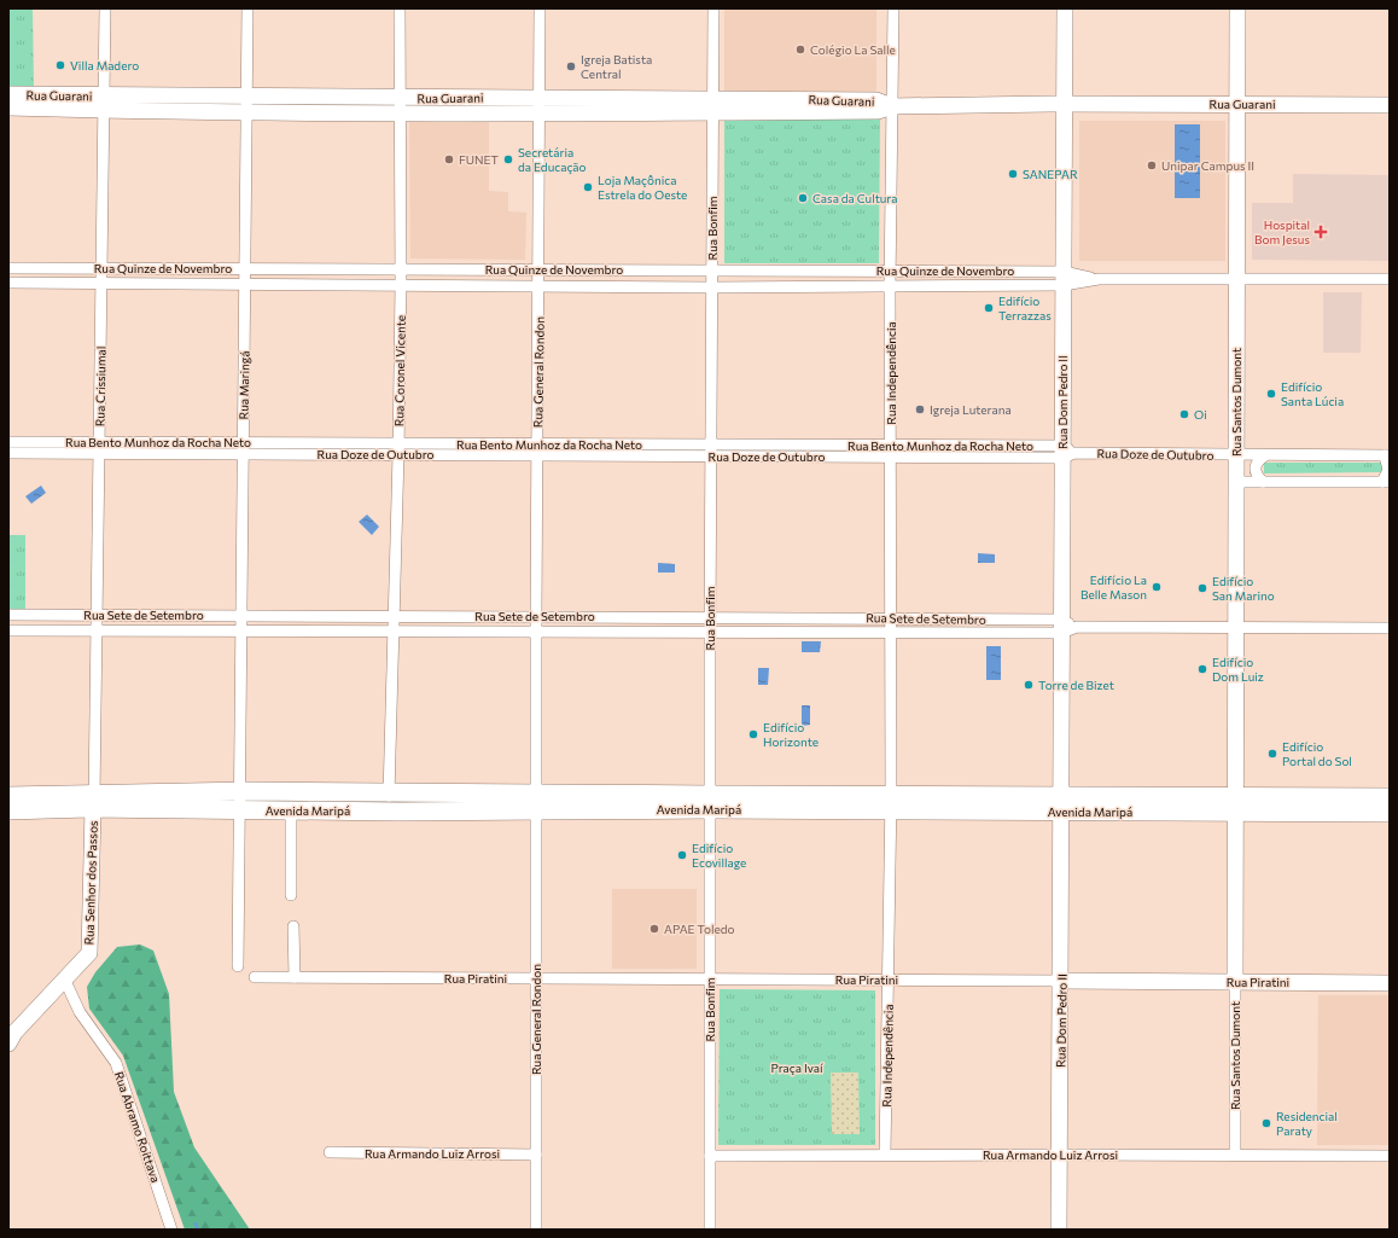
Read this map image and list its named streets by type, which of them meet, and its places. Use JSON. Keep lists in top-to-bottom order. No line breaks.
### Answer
{"streets":{"main road":["Avenida Maripá"],"street":["Rua Guarani","Rua Bonfim","Rua Quinze de Novembro","Rua Coronel Vicente","Rua General Rondon","Rua Independência","Rua Maringá","Rua Crissiumal","Rua Dom Pedro II","Rua Santos Dumont","Rua Bento Munhoz da Rocha Neto","Rua Doze de Outubro","Rua Sete de Setembro","Rua Senhor dos Passos","Rua Piratini","Rua Abramo Roittava","Rua Armando Luiz Arrosi"]},"crossings":[["Rua Guarani","Rua Bonfim"],["Rua Guarani","Rua Coronel Vicente"],["Rua Guarani","Rua General Rondon"],["Rua Guarani","Rua Independência"],["Rua Guarani","Rua Maringá"],["Rua Guarani","Rua Crissiumal"],["Rua Guarani","Rua Dom Pedro II"],["Rua Guarani","Rua Santos Dumont"],["Rua Bonfim","Rua Quinze de Novembro"],["Rua Bonfim","Rua Bento Munhoz da Rocha Neto"],["Rua Bonfim","Rua Sete de Setembro"],["Rua Bonfim","Avenida Maripá"],["Rua Bonfim","Rua Piratini"],["Rua Bonfim","Rua Armando Luiz Arrosi"],["Rua Quinze de Novembro","Rua Coronel Vicente"],["Rua Quinze de Novembro","Rua General Rondon"],["Rua Quinze de Novembro","Rua Independência"],["Rua Quinze de Novembro","Rua Maringá"],["Rua Quinze de Novembro","Rua Crissiumal"],["Rua Quinze de Novembro","Rua Dom Pedro II"],["Rua Quinze de Novembro","Rua Santos Dumont"],["Rua Coronel Vicente","Rua Bento Munhoz da Rocha Neto"],["Rua Coronel Vicente","Rua Sete de Setembro"],["Rua Coronel Vicente","Avenida Maripá"],["Rua General Rondon","Rua Bento Munhoz da Rocha Neto"],["Rua General Rondon","Rua Sete de Setembro"],["Rua General Rondon","Avenida Maripá"],["Rua General Rondon","Rua Piratini"],["Rua General Rondon","Rua Armando Luiz Arrosi"],["Rua Independência","Rua Bento Munhoz da Rocha Neto"],["Rua Independência","Rua Doze de Outubro"],["Rua Independência","Rua Sete de Setembro"],["Rua Independência","Avenida Maripá"],["Rua Independência","Rua Piratini"],["Rua Independência","Rua Armando Luiz Arrosi"],["Rua Maringá","Rua Bento Munhoz da Rocha Neto"],["Rua Maringá","Rua Sete de Setembro"],["Rua Maringá","Avenida Maripá"],["Rua Crissiumal","Rua Bento Munhoz da Rocha Neto"],["Rua Crissiumal","Rua Sete de Setembro"],["Rua Crissiumal","Avenida Maripá"],["Rua Crissiumal","Rua Senhor dos Passos"],["Rua Dom Pedro II","Rua Doze de Outubro"],["Rua Dom Pedro II","Rua Sete de Setembro"],["Rua Dom Pedro II","Avenida Maripá"],["Rua Dom Pedro II","Rua Piratini"],["Rua Dom Pedro II","Rua Armando Luiz Arrosi"],["Rua Santos Dumont","Rua Doze de Outubro"],["Rua Santos Dumont","Avenida Maripá"],["Rua Santos Dumont","Rua Piratini"],["Rua Santos Dumont","Rua Armando Luiz Arrosi"],["Rua Bento Munhoz da Rocha Neto","Rua Doze de Outubro"],["Avenida Maripá","Rua Senhor dos Passos"],["Rua Senhor dos Passos","Rua Abramo Roittava"]],"parks":["Praça Ivaí"],"places":{"other":["Colégio La Salle","Villa Madero","Igreja Batista Central","FUNET","Secretária da Educação","Unipar Campus II","SANEPAR","Loja Maçônica Estrela do Oeste","Casa da Cultura","Edifício Terrazzas","Edifício Santa Lúcia","Igreja Luterana","Oi","Edifício La Belle Mason","Edifício San Marino","Edifício Dom Luiz","Torre de Bizet","Edifício Horizonte","Edifício Portal do Sol","Edifício Ecovillage","APAE Toledo","Residencial Paraty"],"health":["Hospital Bom Jesus"]}}
